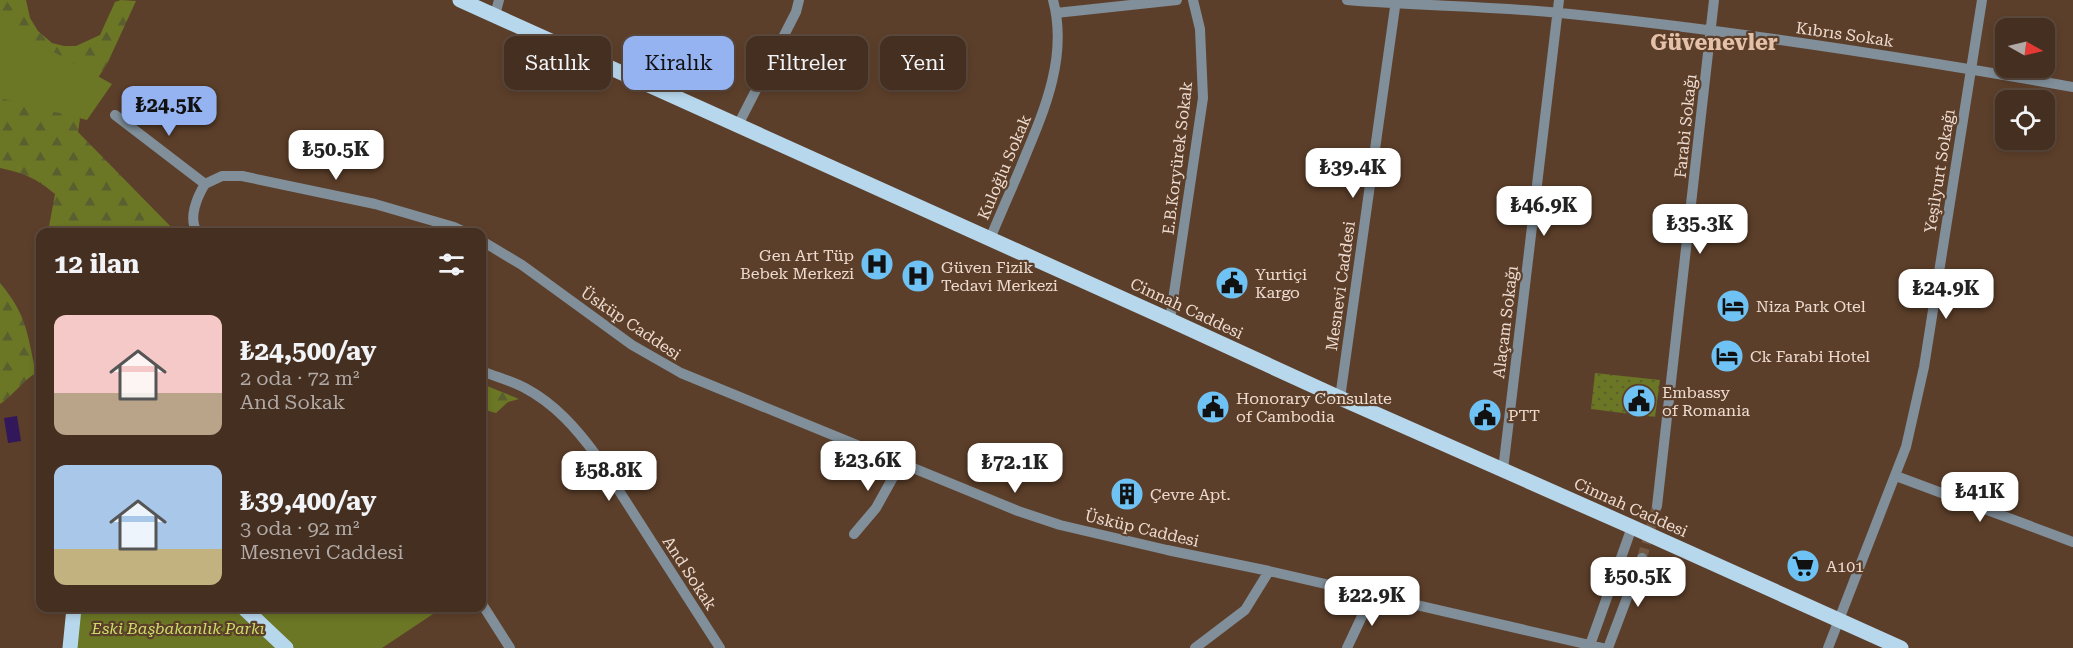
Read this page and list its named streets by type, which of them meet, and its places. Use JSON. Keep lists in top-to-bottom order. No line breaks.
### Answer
{"streets":{"main road":["Cinnah Caddesi"],"street":["Kıbrıs Sokak","Farabi Sokağı","E.B.Koryürek Sokak","Kuloğlu Sokak","Yeşilyurt Sokağı","Mesnevi Caddesi","Alaçam Sokağı","Üsküp Caddesi","And Sokak"]},"crossings":[["Kıbrıs Sokak","Farabi Sokağı"],["Kıbrıs Sokak","Yeşilyurt Sokağı"],["Kıbrıs Sokak","Mesnevi Caddesi"],["Kıbrıs Sokak","Alaçam Sokağı"],["E.B.Koryürek Sokak","Cinnah Caddesi"],["Kuloğlu Sokak","Cinnah Caddesi"],["Yeşilyurt Sokağı","Cinnah Caddesi"],["Mesnevi Caddesi","Cinnah Caddesi"],["Cinnah Caddesi","Alaçam Sokağı"]],"districts":["Güvenevler"],"parks":["Eski Başbakanlık Parkı"],"places":{"hospital":["Gen Art Tüp Bebek Merkezi","Güven Fizik Tedavi Merkezi"],"public building":["Yurtiçi Kargo","Embassy of Romania","Honorary Consulate of Cambodia","PTT"],"hotel":["Niza Park Otel","Ck Farabi Hotel"],"building":["Çevre Apt."],"supermarket":["A101"]},"north":"right","page":{"chip":["Satılık","Kiralık","Filtreler","Yeni"],"price":["₺24.5K","₺50.5K","₺39.4K","₺46.9K","₺35.3K","₺24.9K","₺23.6K","₺72.1K","₺58.8K","₺41K","₺50.5K","₺22.9K"],"heading":"12 ilan","list":[{"name":"₺24,500/ay","note":"2 oda · 72 m² · And Sokak"},{"name":"₺39,400/ay","note":"3 oda · 92 m² · Mesnevi Caddesi"}]}}
